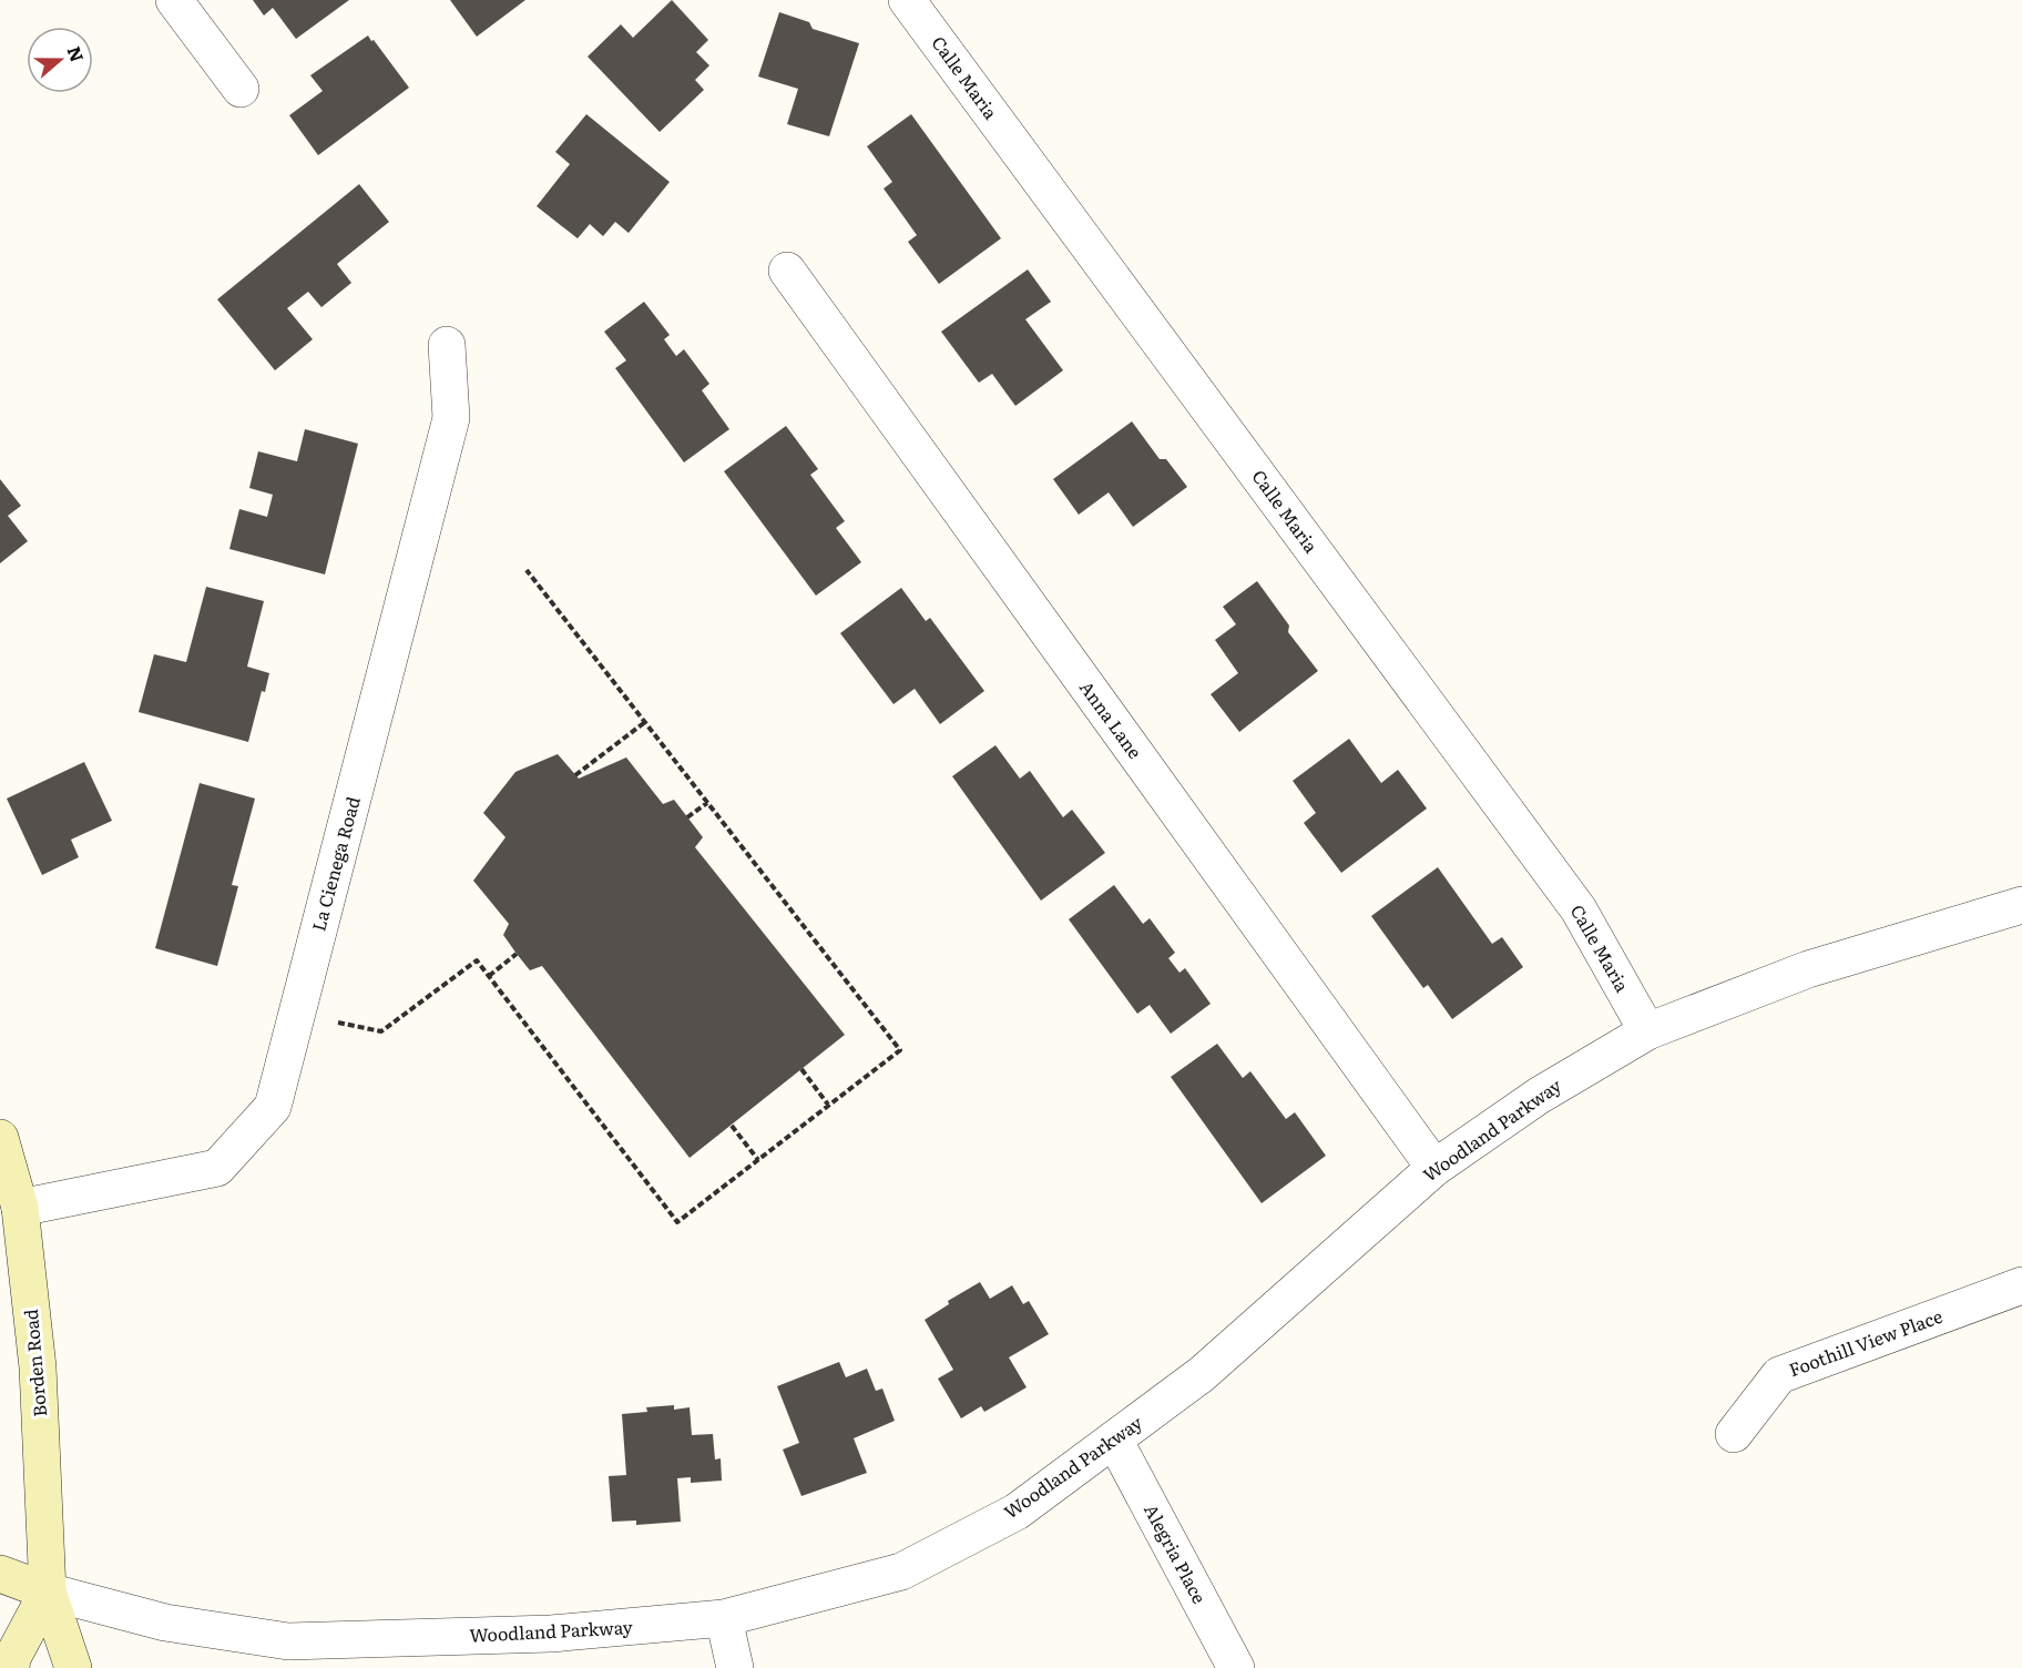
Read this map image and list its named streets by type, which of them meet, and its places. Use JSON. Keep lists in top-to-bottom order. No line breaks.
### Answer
{"streets":{"main road":["Woodland Parkway","Borden Road"],"street":["Calle Maria","Anna Lane","La Cienega Road","Foothill View Place","Alegria Place"]},"crossings":[["Calle Maria","Woodland Parkway"],["Anna Lane","Woodland Parkway"],["La Cienega Road","Borden Road"],["Woodland Parkway","Borden Road"],["Woodland Parkway","Alegria Place"]],"north":"right"}
